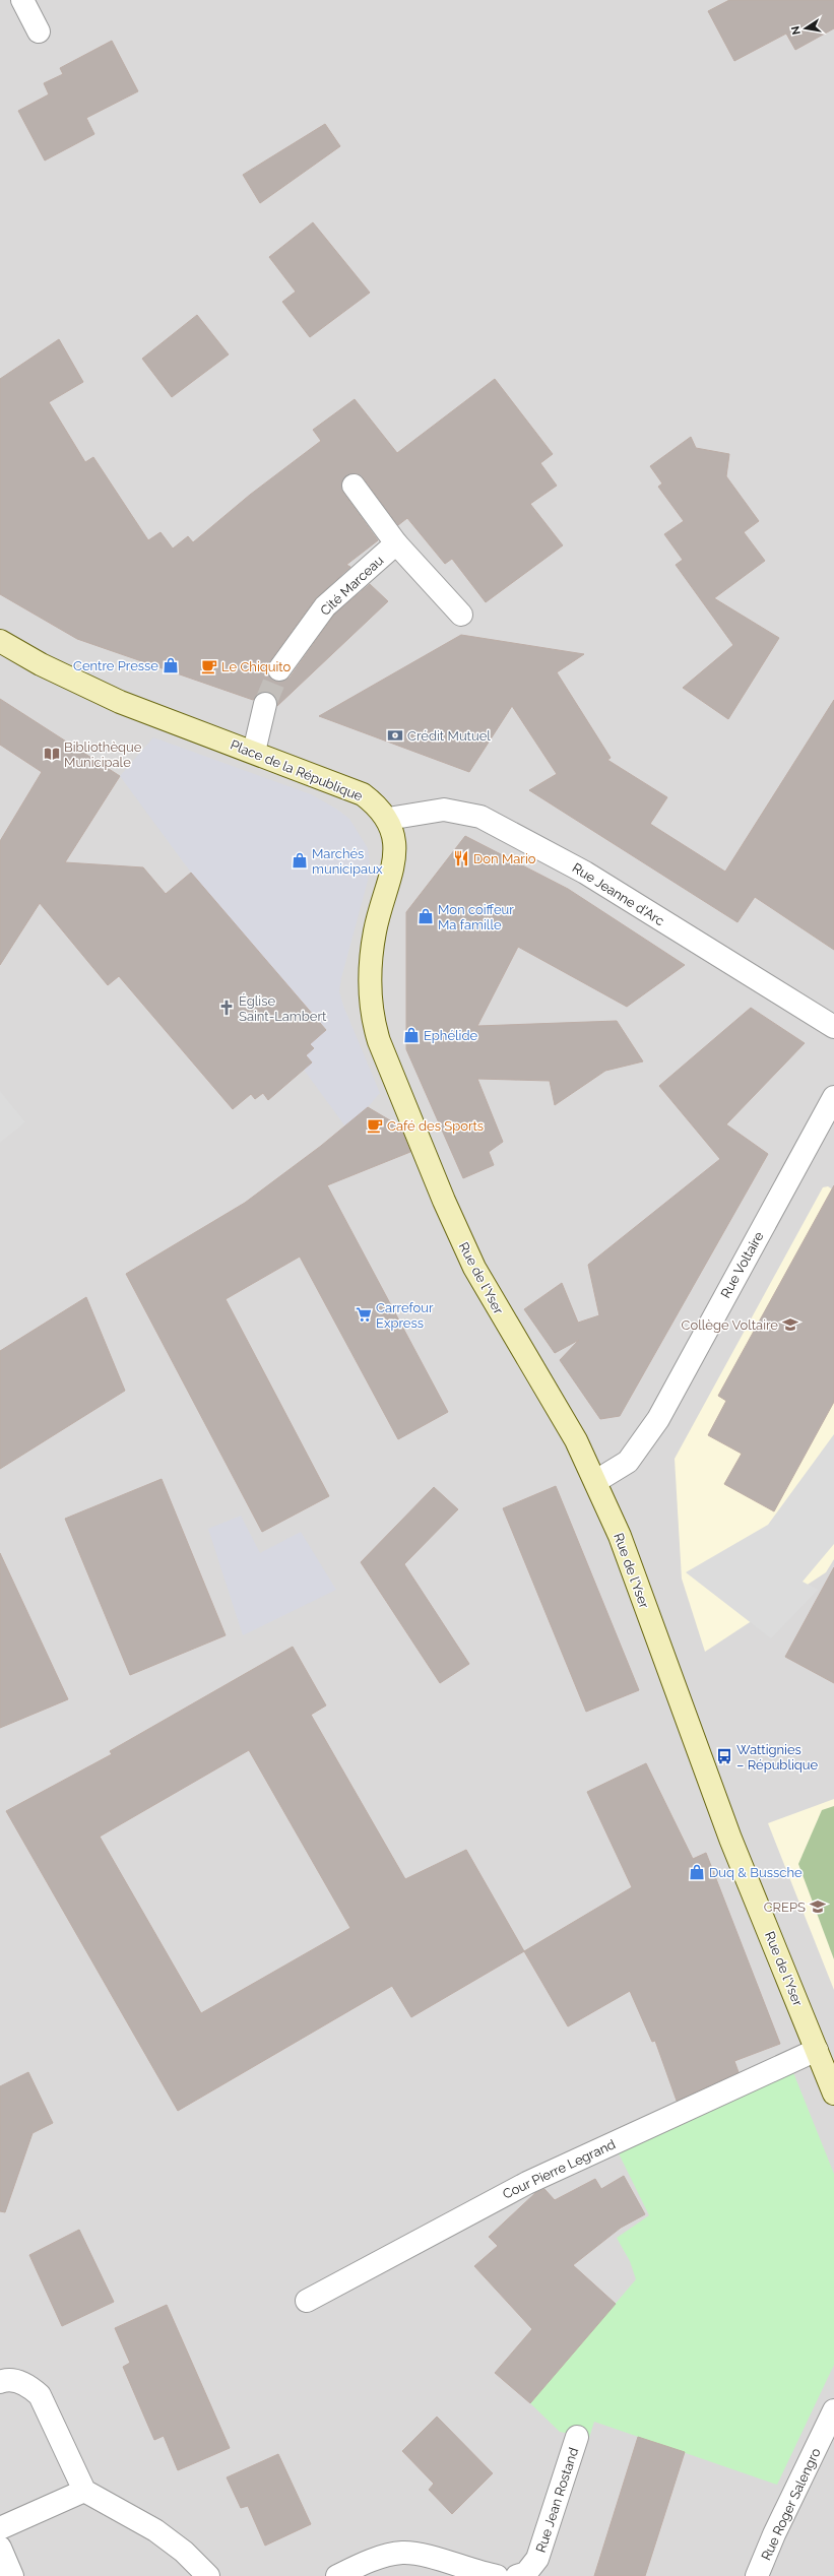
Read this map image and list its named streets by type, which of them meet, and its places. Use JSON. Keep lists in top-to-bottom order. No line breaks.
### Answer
{"streets":{"street":["Cité Marceau","Place de la République","Rue Jeanne d'Arc","Rue Voltaire","Rue de l'Yser","Cour Pierre Legrand","Rue Jean Rostand","Rue Roger Salengro"]},"crossings":[["Place de la République","Rue Jeanne d'Arc"],["Place de la République","Rue de l'Yser"],["Rue Jeanne d'Arc","Rue de l'Yser"],["Rue Voltaire","Rue de l'Yser"],["Rue de l'Yser","Cour Pierre Legrand"]],"places":{"shop":["Centre Presse","Marchés municipaux","Mon coiffeur Ma famille","Ephélide","Duq & Bussche"],"cafe":["Le Chiquito","Café des Sports"],"bank":["Crédit Mutuel"],"library":["Bibliothèque Municipale"],"restaurant":["Don Mario"],"church":["Église Saint-Lambert"],"supermarket":["Carrefour Express"],"school or university":["Collège Voltaire","CREPS"],"bus stop":["Wattignies – République"]},"north":"left"}
